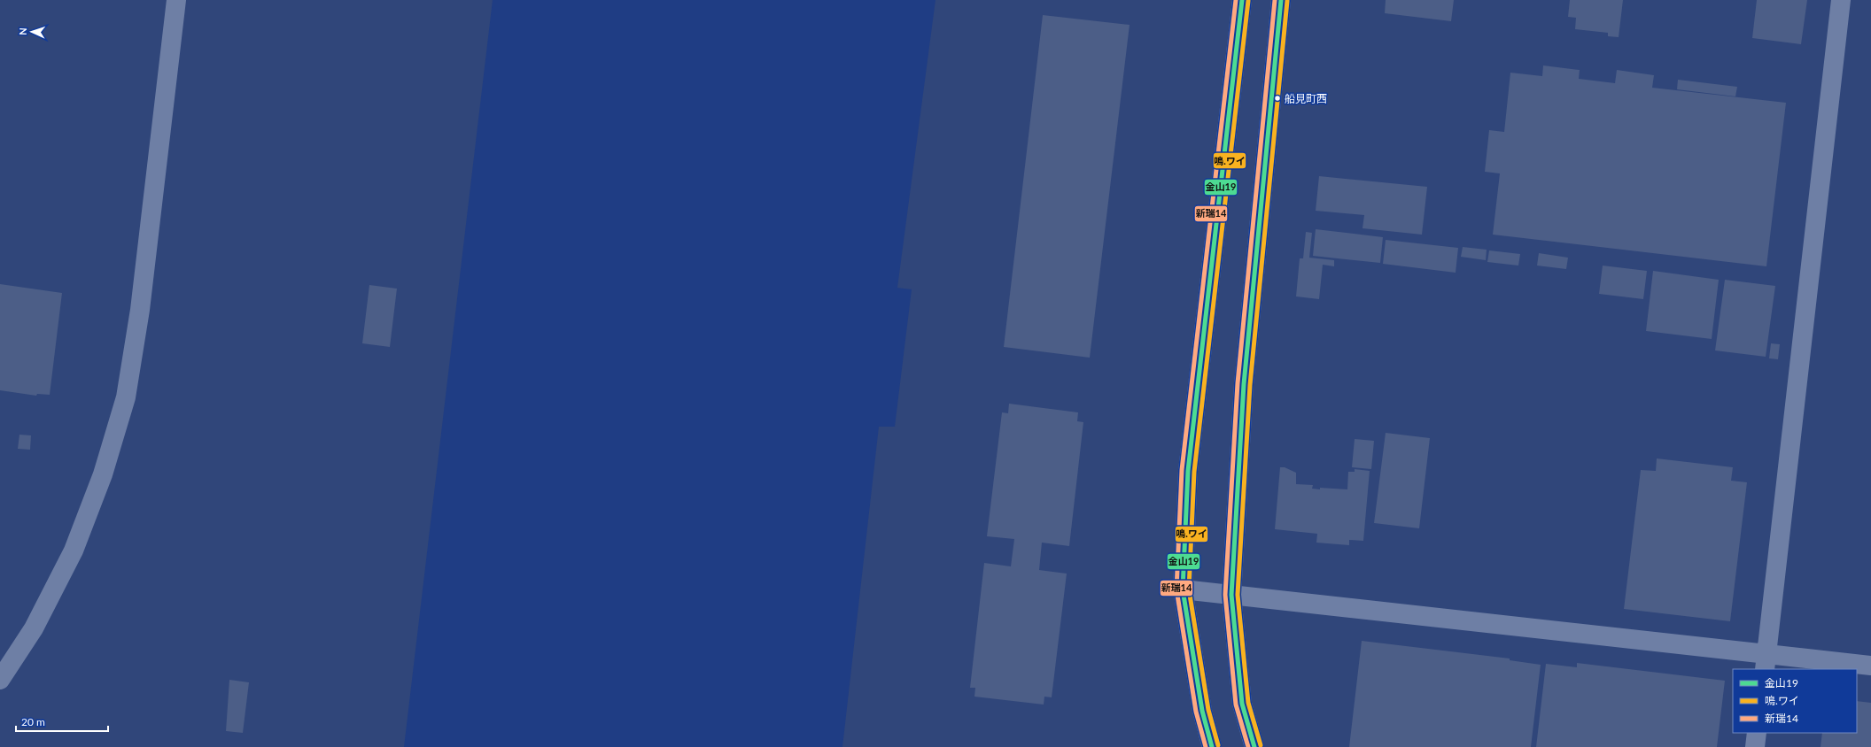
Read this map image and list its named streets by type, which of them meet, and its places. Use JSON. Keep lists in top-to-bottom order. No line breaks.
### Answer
{"places":["船見町西"],"lines":["transit line 金山19","transit line 新瑞14","transit line 鳴.ワイ"],"legend":["金山19","鳴.ワイ","新瑞14"],"scale_bar":"20 m","north":"left"}
